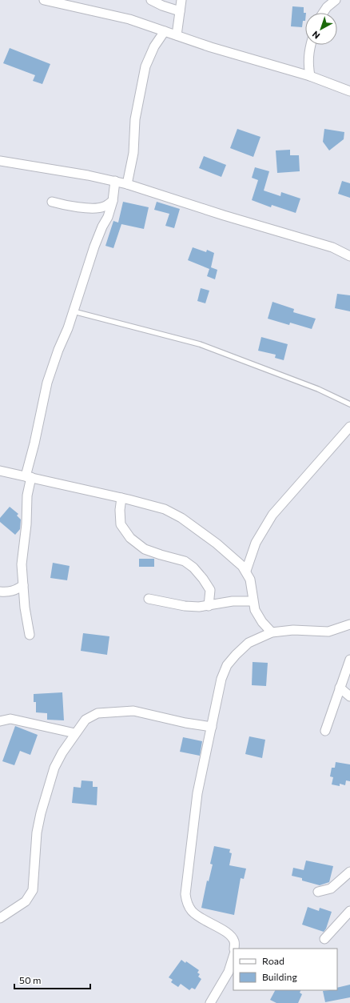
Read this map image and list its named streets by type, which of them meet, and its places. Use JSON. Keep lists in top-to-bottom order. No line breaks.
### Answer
{"legend":["Road","Building"],"scale_bar":"50 m","north":"bottom left"}
